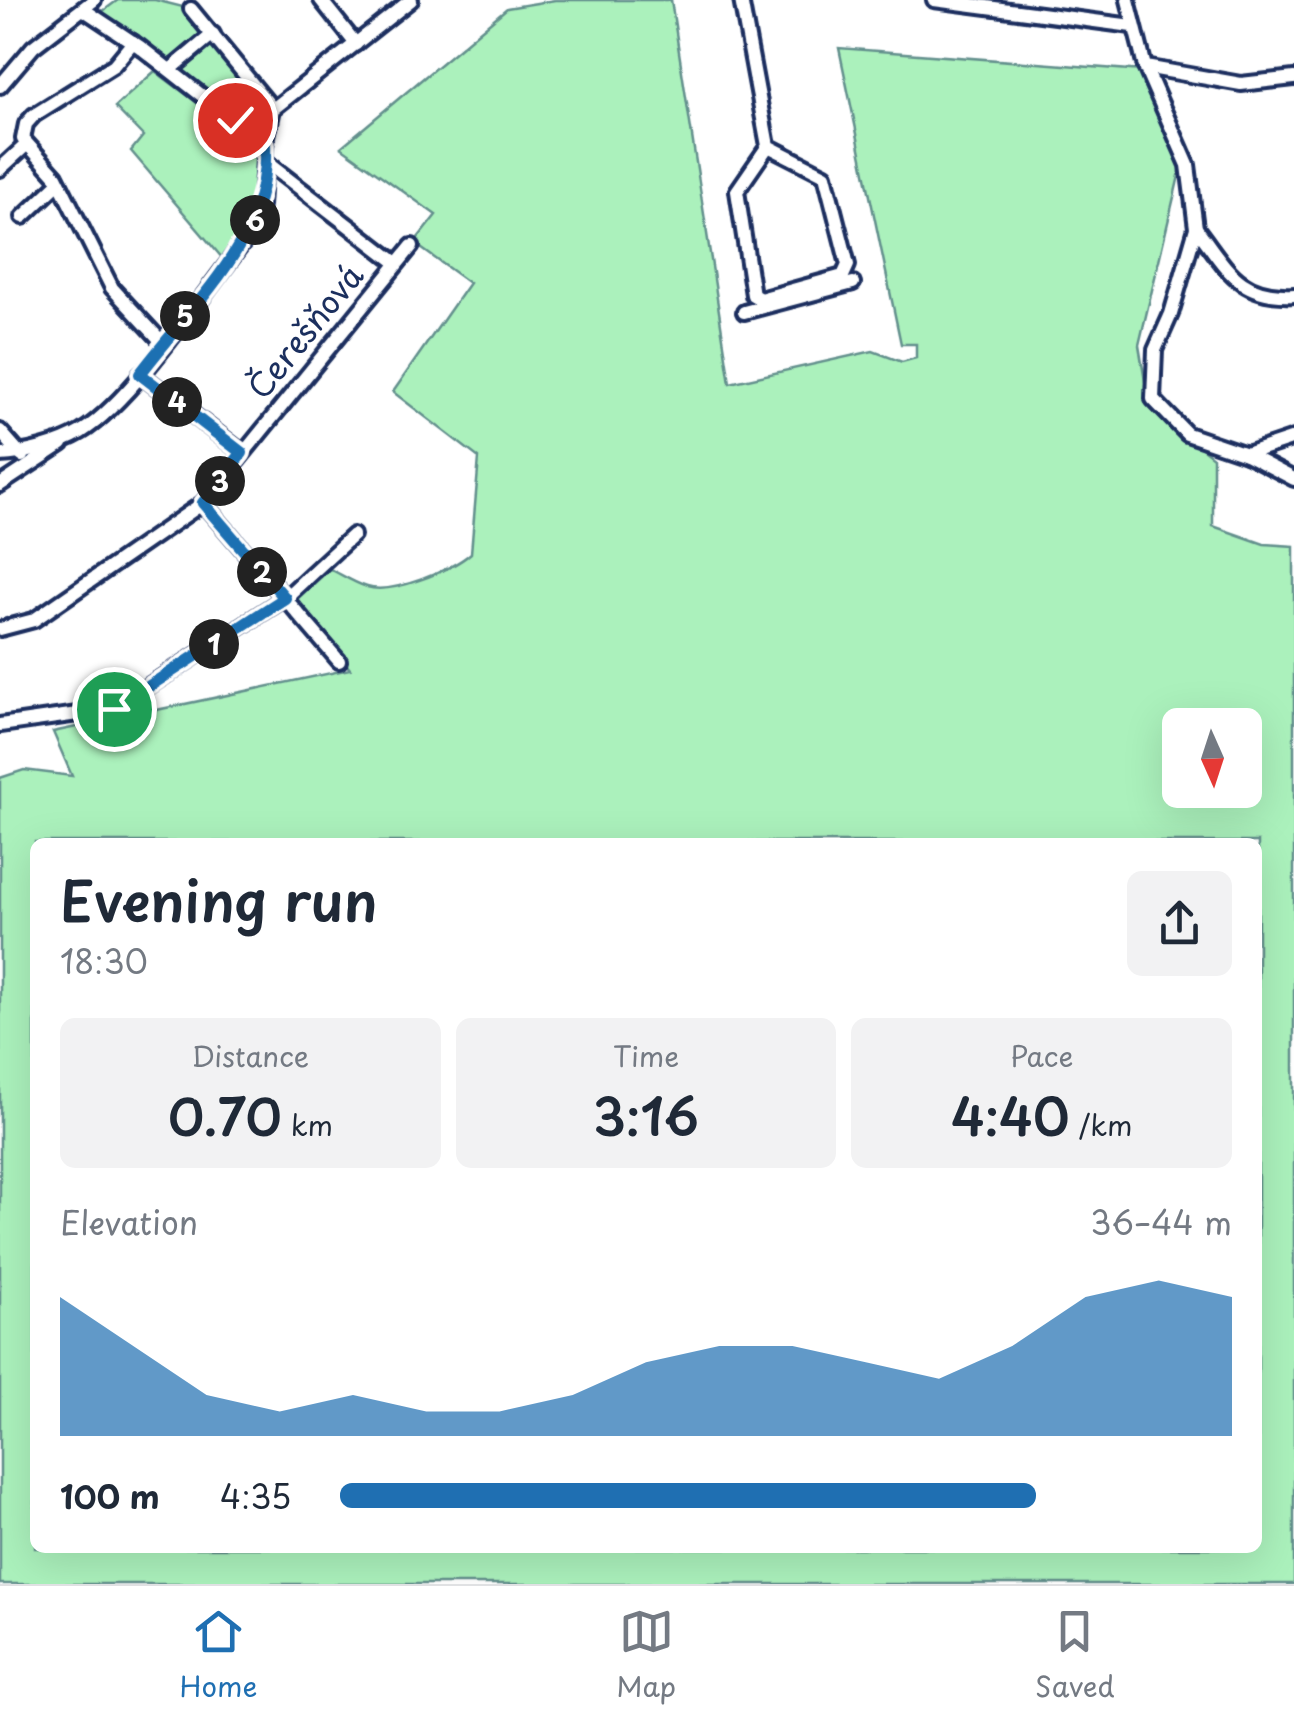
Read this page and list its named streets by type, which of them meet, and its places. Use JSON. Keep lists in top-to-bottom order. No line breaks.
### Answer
{"streets":{"street":["Čerešňová"]},"north":"bottom","page":{"pins":["6","5","4","3","2","1"],"heading":["Evening run","18:30"],"stats":[["Distance","0.70 km"],["Time","3:16"],["Pace","4:40 /km"]],"chart":["Elevation","36–44 m"],"list":[{"name":"100 m","note":"4:35"}],"tabs":["Home","Map","Saved"]}}
